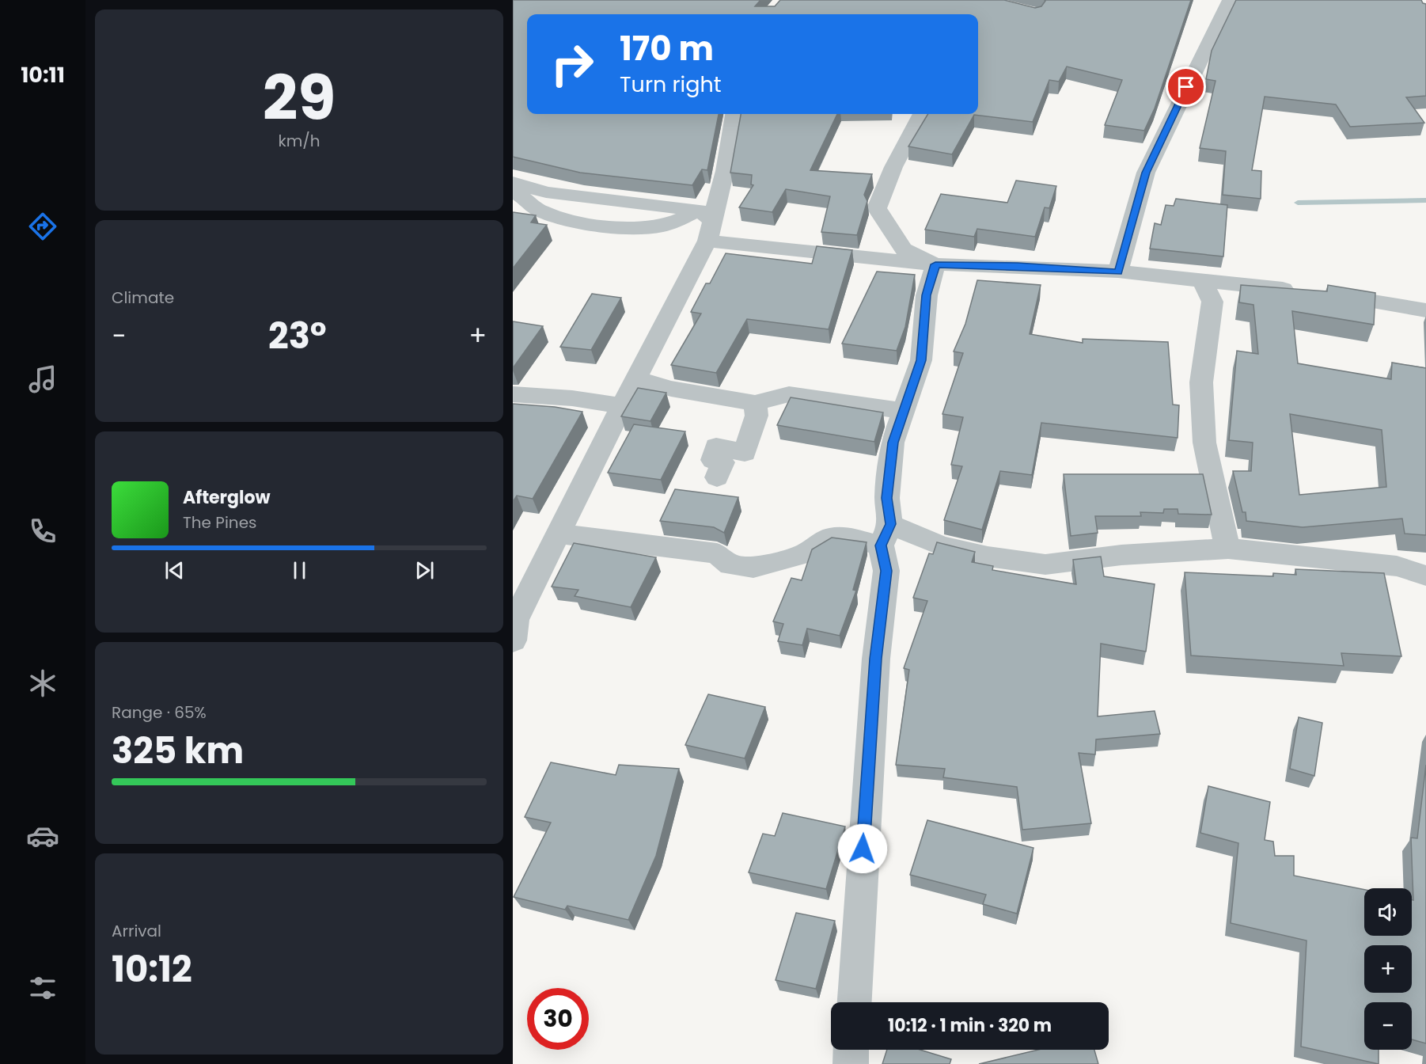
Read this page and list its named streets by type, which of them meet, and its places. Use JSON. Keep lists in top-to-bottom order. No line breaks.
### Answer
{"page":{"tabs":"10:11","tile":[["29","km/h"],"Climate",["Range · 65%","325 km"],["Arrival","10:12"]],"turn":["170 m","Turn right"],"heat":["−","23°","+"],"song":["Afterglow","The Pines"],"map_buttons":["+","−"],"limit":"30","trip":"10:12 · 1 min · 320 m"}}
